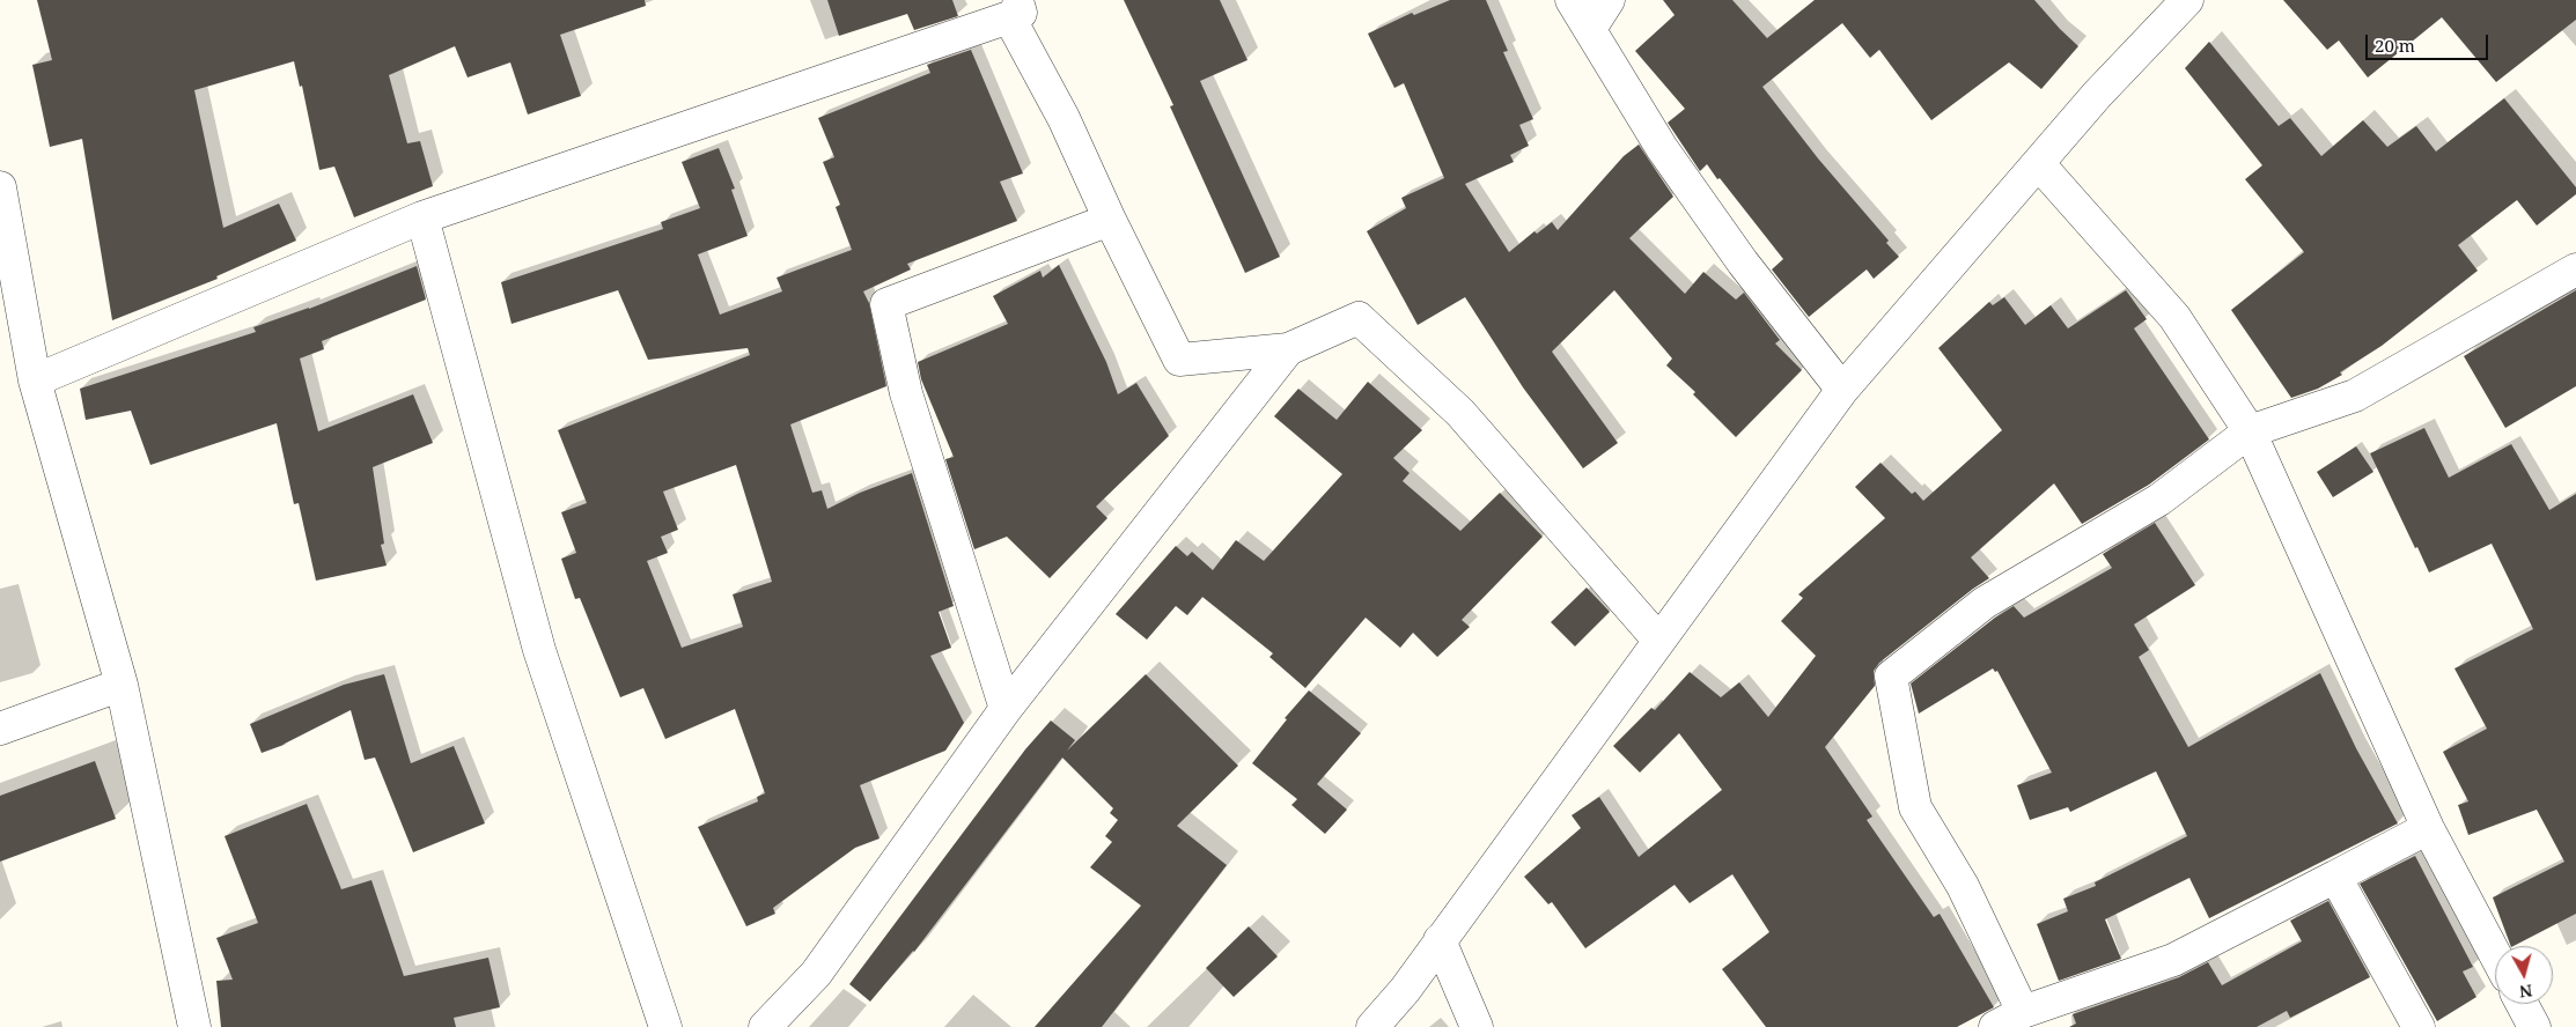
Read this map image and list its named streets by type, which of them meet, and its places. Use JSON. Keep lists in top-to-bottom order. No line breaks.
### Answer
{"scale_bar":"20 m","north":"bottom"}
